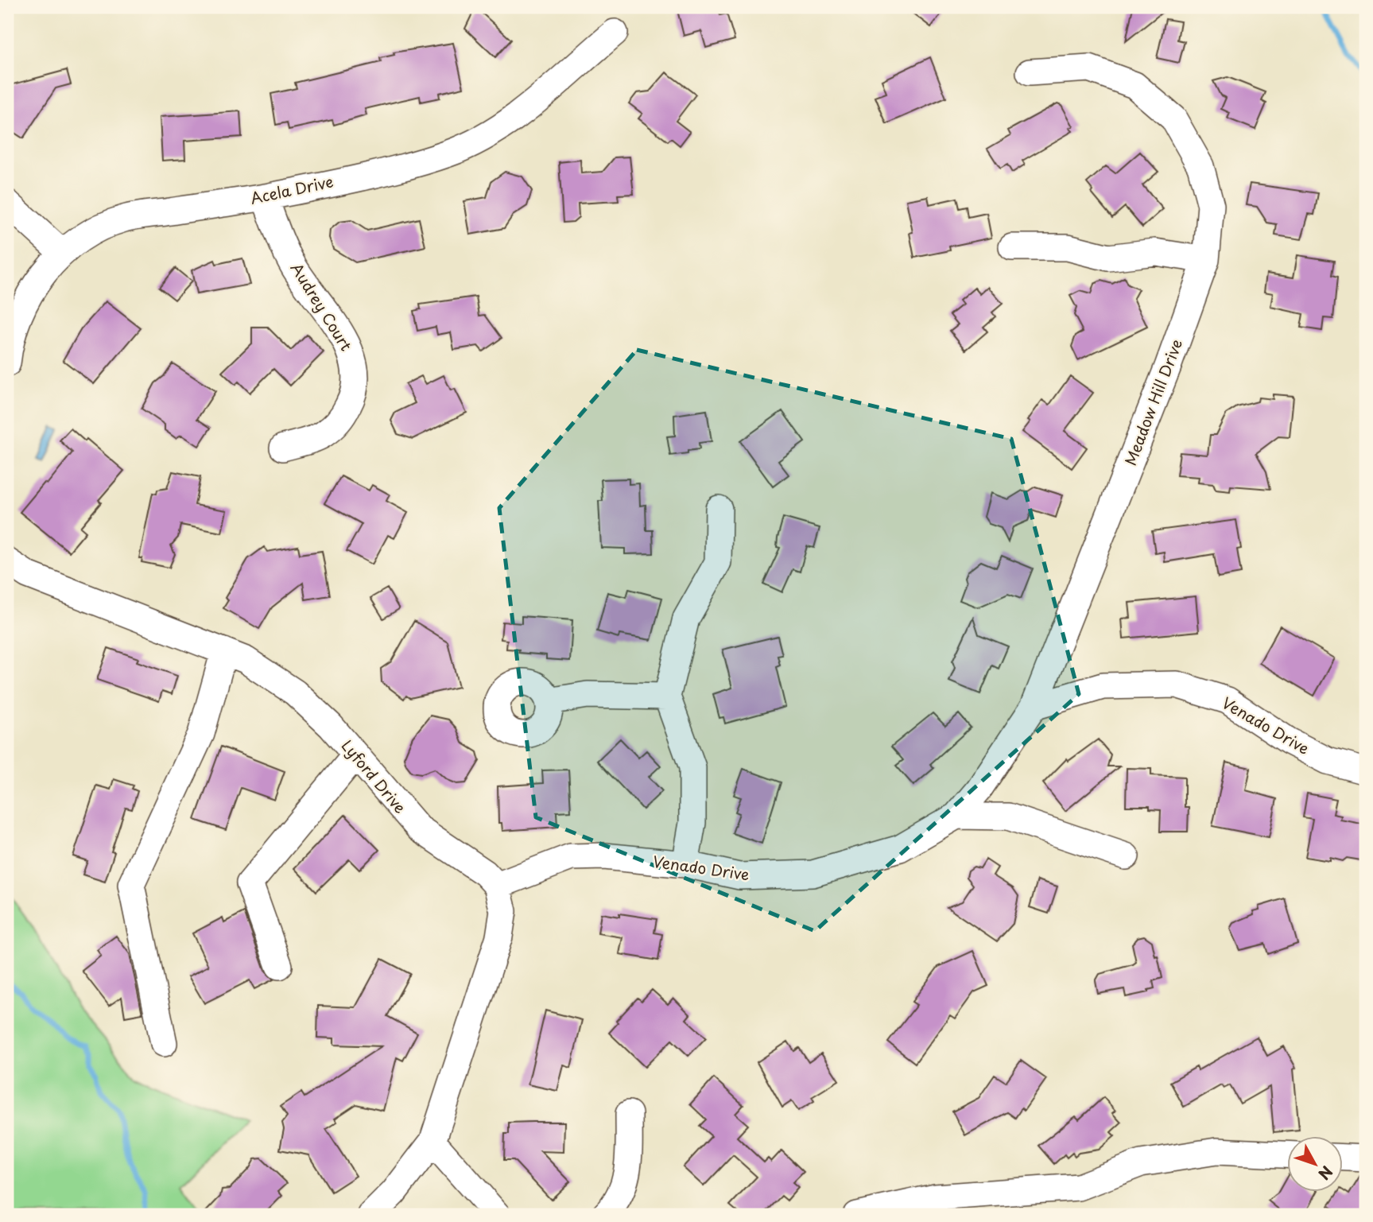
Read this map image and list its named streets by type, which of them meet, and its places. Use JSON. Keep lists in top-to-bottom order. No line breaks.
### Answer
{"streets":{"street":["Acela Drive","Audrey Court","Meadow Hill Drive","Venado Drive","Lyford Drive"]},"crossings":[["Acela Drive","Audrey Court"],["Meadow Hill Drive","Venado Drive"],["Venado Drive","Lyford Drive"]],"north":"bottom right"}
